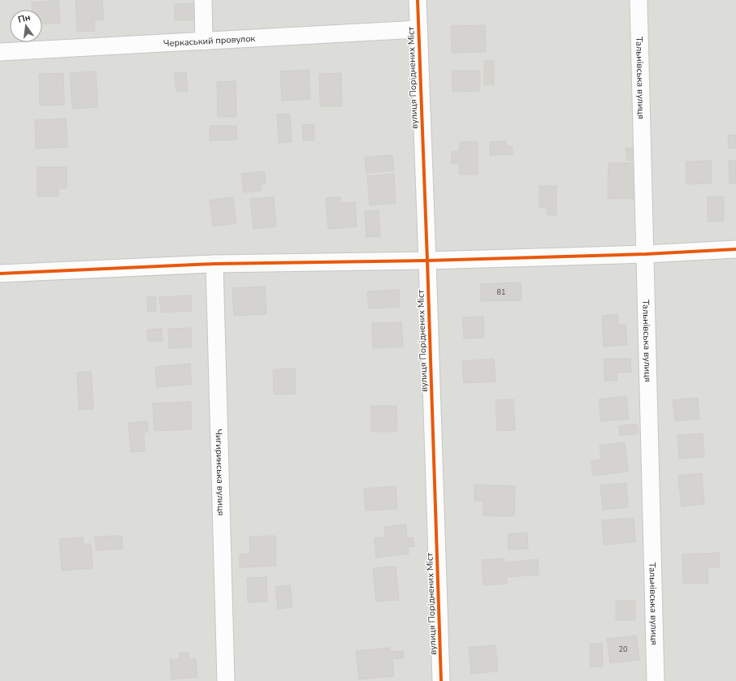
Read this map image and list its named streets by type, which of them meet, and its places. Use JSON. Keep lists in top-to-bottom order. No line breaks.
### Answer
{"streets":{"street":["Черкаський провулок","вулиця Поріднених Міст","Тальнівська вулиця","Чигиринська вулиця"]},"crossings":[["Черкаський провулок","вулиця Поріднених Міст"]],"house_numbers":["81","20"],"north":"top"}
